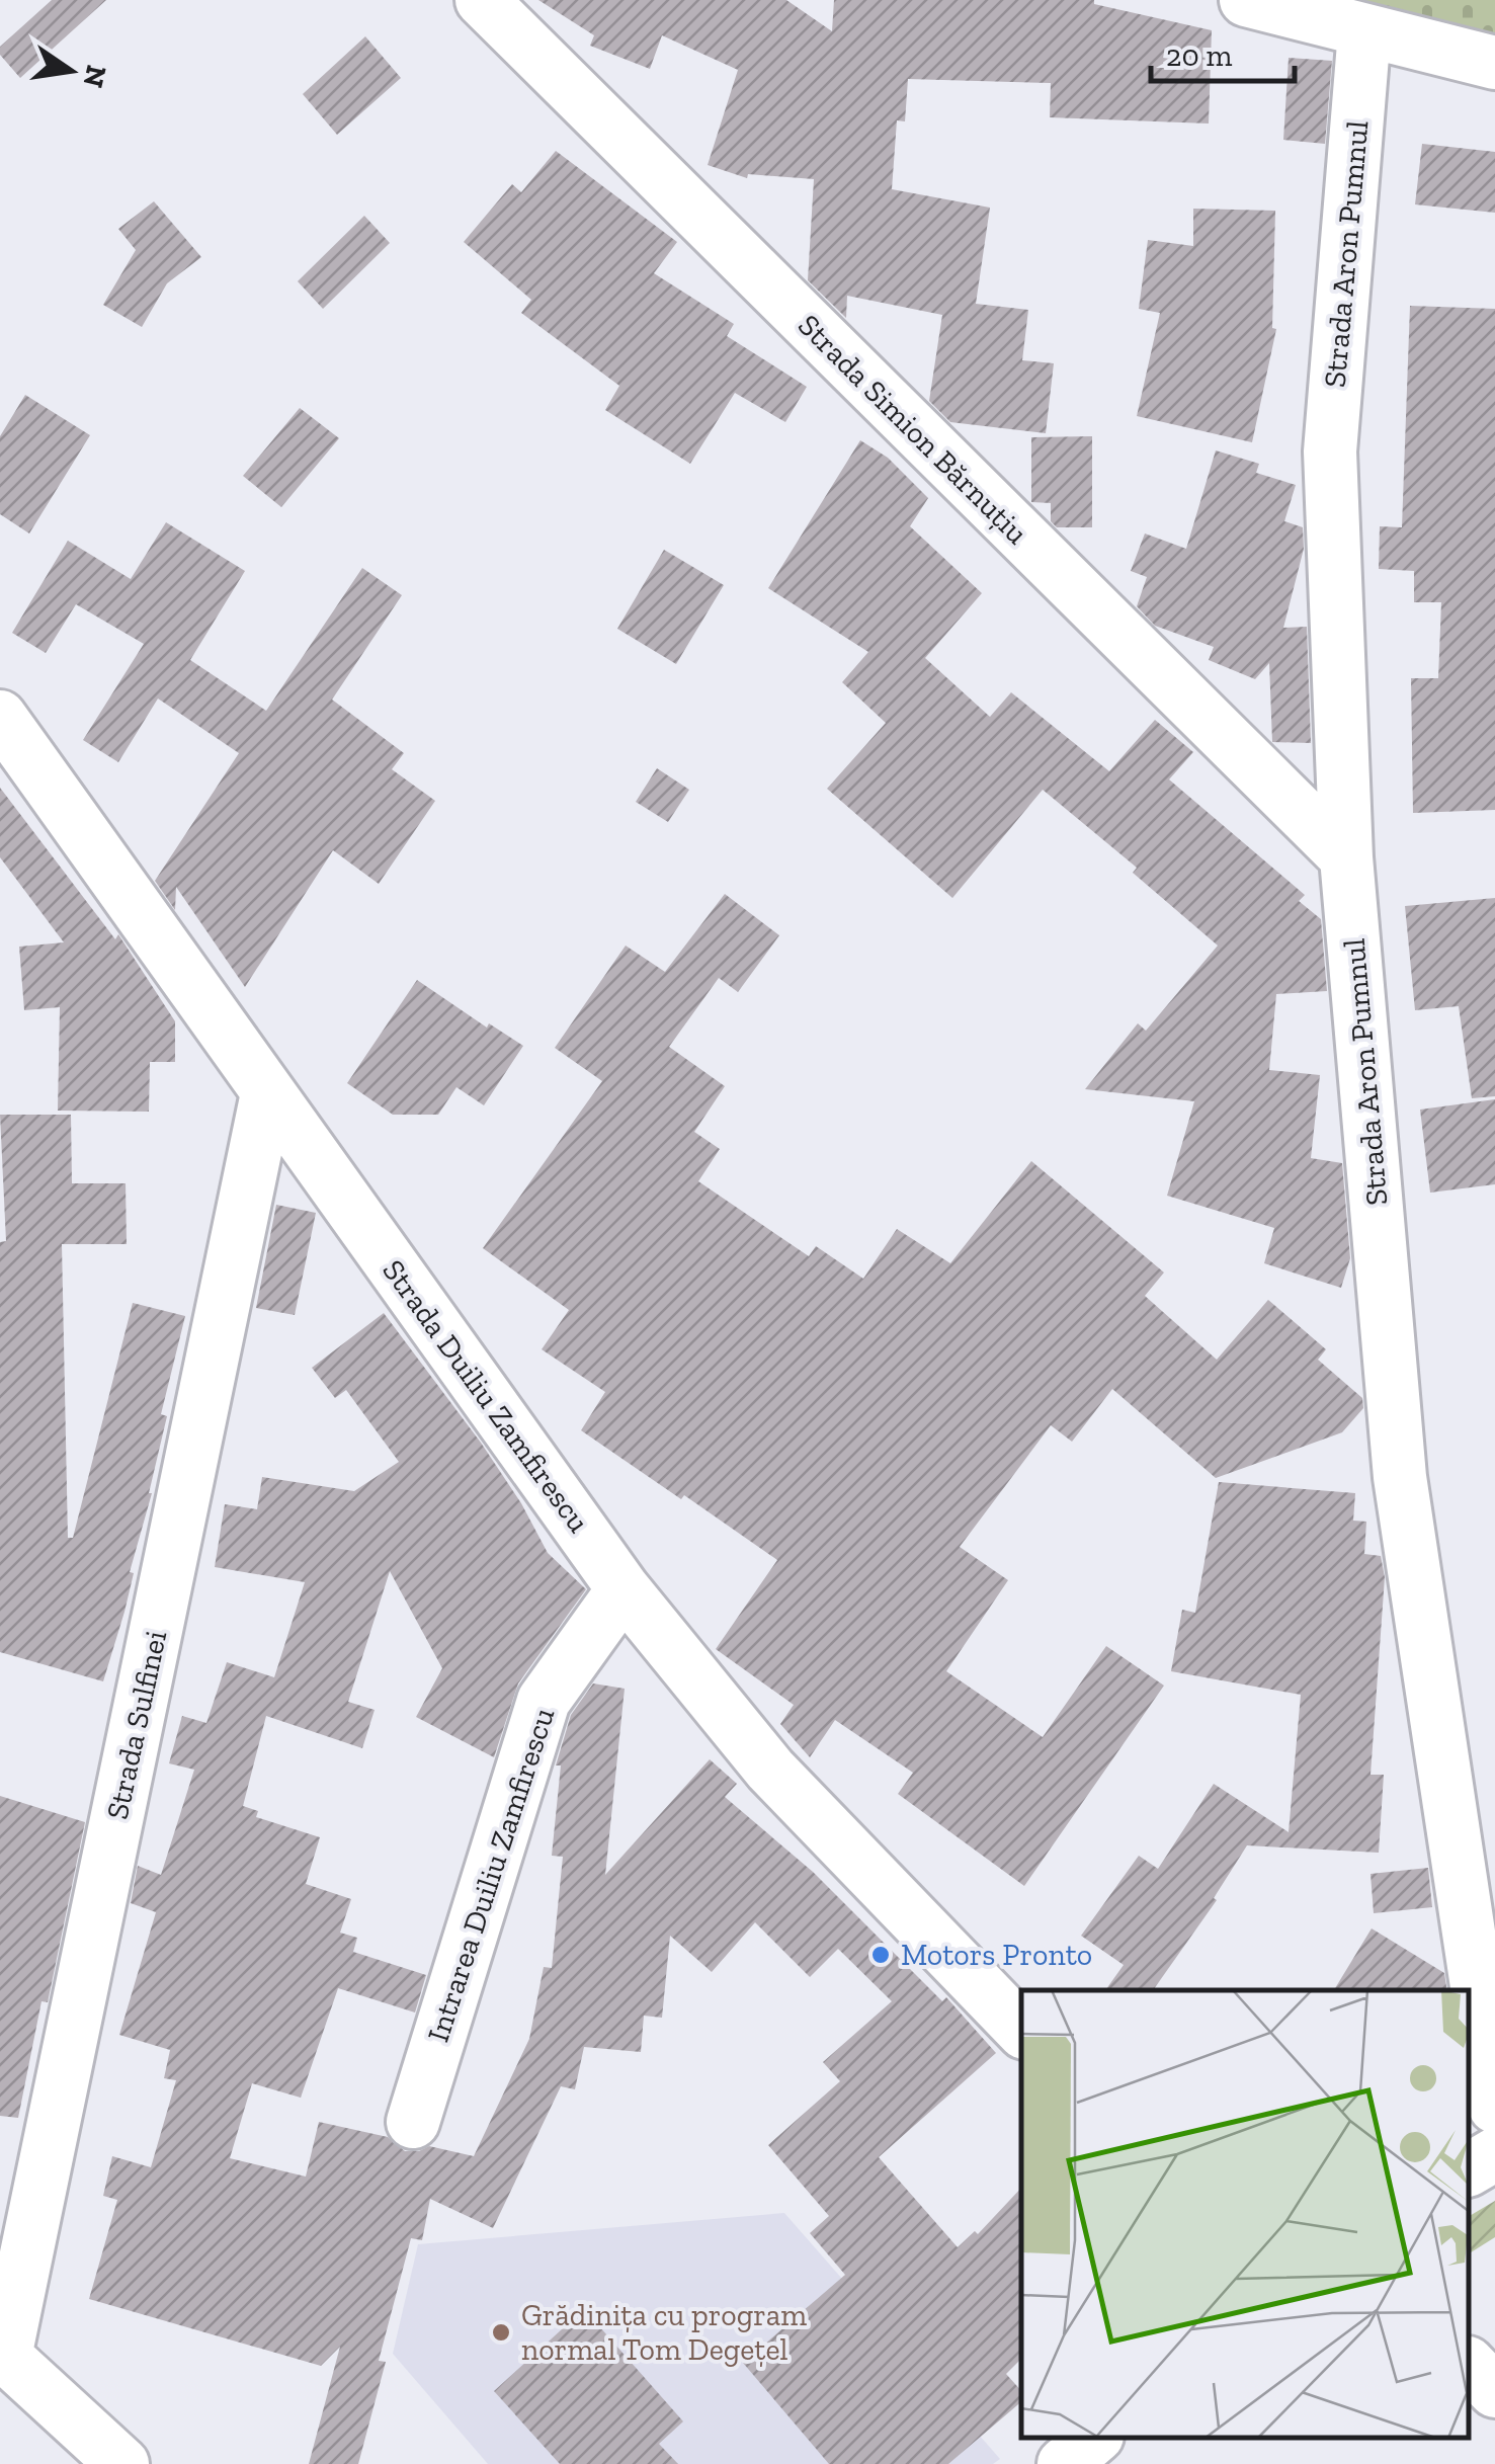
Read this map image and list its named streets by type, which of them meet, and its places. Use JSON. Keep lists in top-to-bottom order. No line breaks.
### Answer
{"streets":{"street":["Strada Aron Pumnul","Strada Simion Bărnuțiu","Strada Duiliu Zamfirescu","Strada Sulfinei","Intrarea Duiliu Zamfirescu"]},"crossings":[["Strada Aron Pumnul","Strada Simion Bărnuțiu"],["Strada Duiliu Zamfirescu","Strada Sulfinei"],["Strada Duiliu Zamfirescu","Intrarea Duiliu Zamfirescu"]],"places":["Motors Pronto","Grădinița cu program normal Tom Degețel"],"scale_bar":"20 m","north":"right"}
